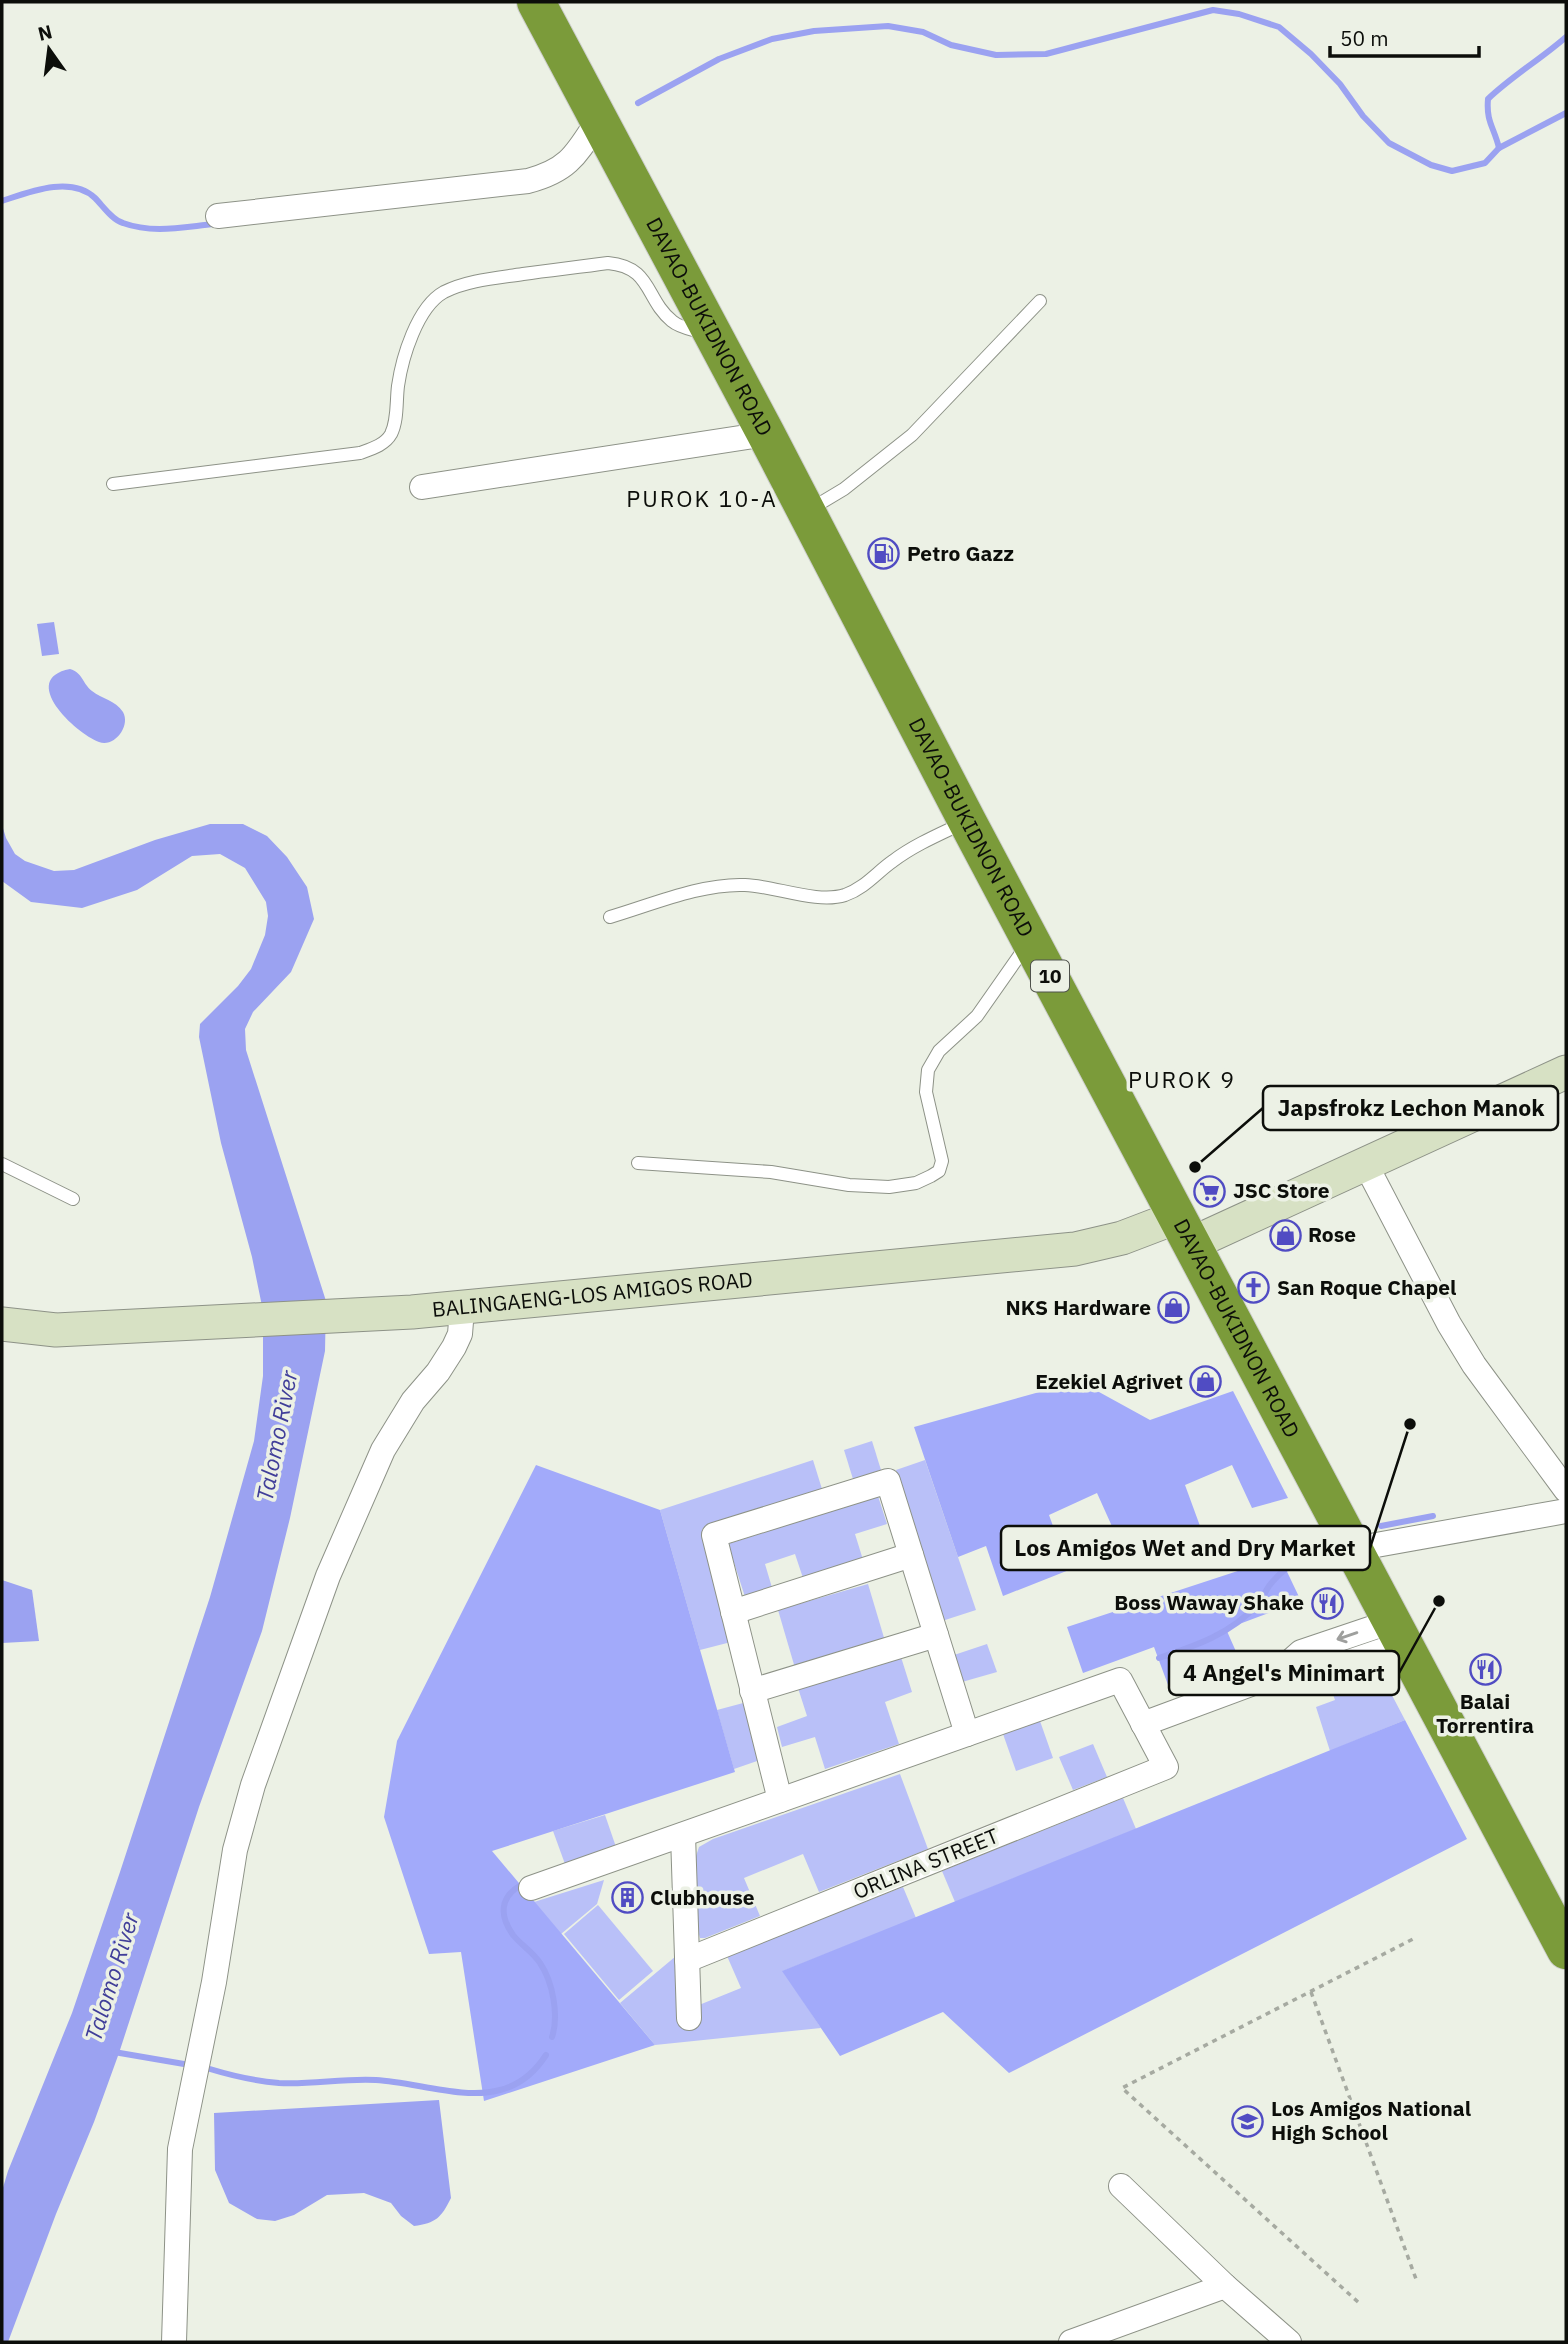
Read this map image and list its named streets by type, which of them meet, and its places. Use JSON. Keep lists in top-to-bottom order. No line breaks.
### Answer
{"streets":{"highway":["DAVAO-BUKIDNON ROAD","10"],"street":["BALINGAENG-LOS AMIGOS ROAD","ORLINA STREET"]},"crossings":[["DAVAO-BUKIDNON ROAD","BALINGAENG-LOS AMIGOS ROAD"]],"districts":["PUROK 10-A","PUROK 9"],"water":["Talomo River"],"places":{"fuel station":["Petro Gazz"],"other":["Japsfrokz Lechon Manok","Los Amigos Wet and Dry Market","4 Angel's Minimart"],"supermarket":["JSC Store"],"shop":["Rose","NKS Hardware","Ezekiel Agrivet"],"church":["San Roque Chapel"],"restaurant":["Boss Waway Shake","Balai Torrentira"],"building":["Clubhouse"],"school or university":["Los Amigos National High School"]},"scale_bar":"50 m","north":"top"}
